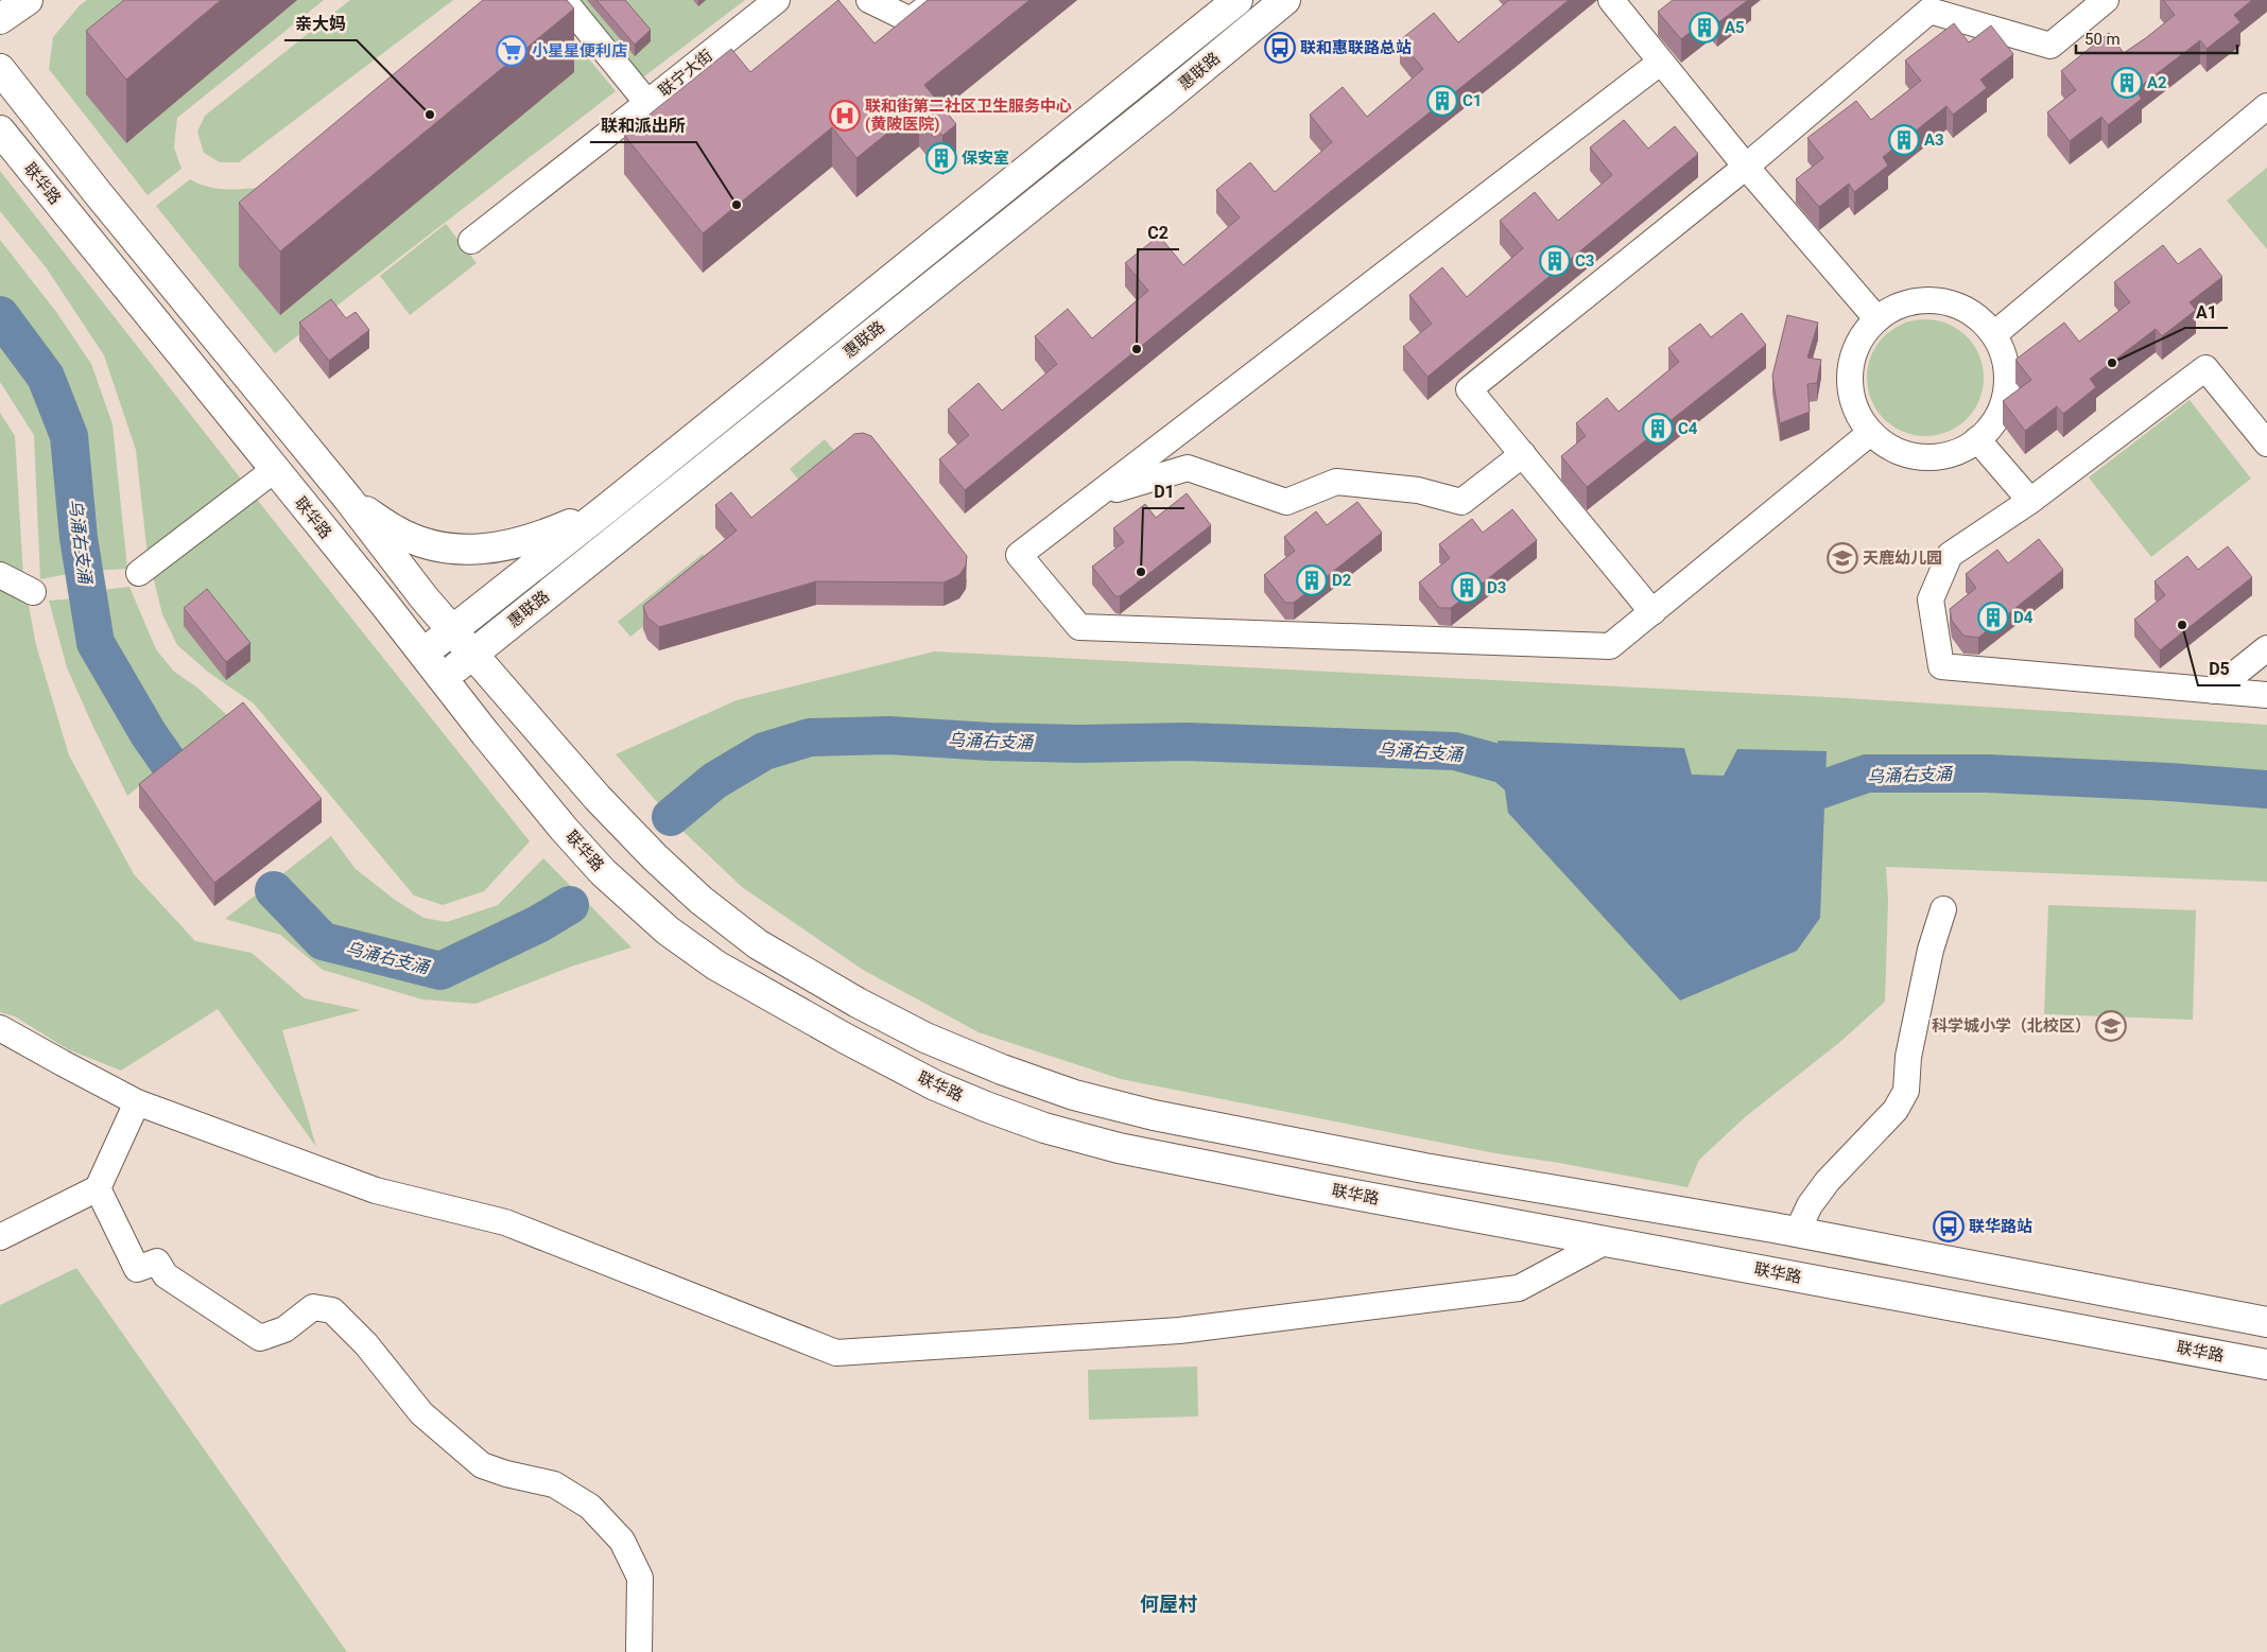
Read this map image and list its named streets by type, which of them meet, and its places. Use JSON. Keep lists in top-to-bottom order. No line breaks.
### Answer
{"streets":{"street":["惠联路","联宁大街","联华路"]},"crossings":[["惠联路","联华路"]],"districts":["何屋村"],"water":["乌涌右支涌"],"places":{"building":["A5","A2","C1","A3","保安室","C3","C4","D2","D3","D4"],"bus stop":["联和惠联路总站","联华路站"],"supermarket":["小星星便利店"],"other":["亲大妈","联和派出所","C2","A1","D1","D5"],"hospital":["联和街第二社区卫生服务中心 (黄陂医院)"],"school or university":["天鹿幼儿园","科学城小学（北校区）"]},"scale_bar":"50 m"}
